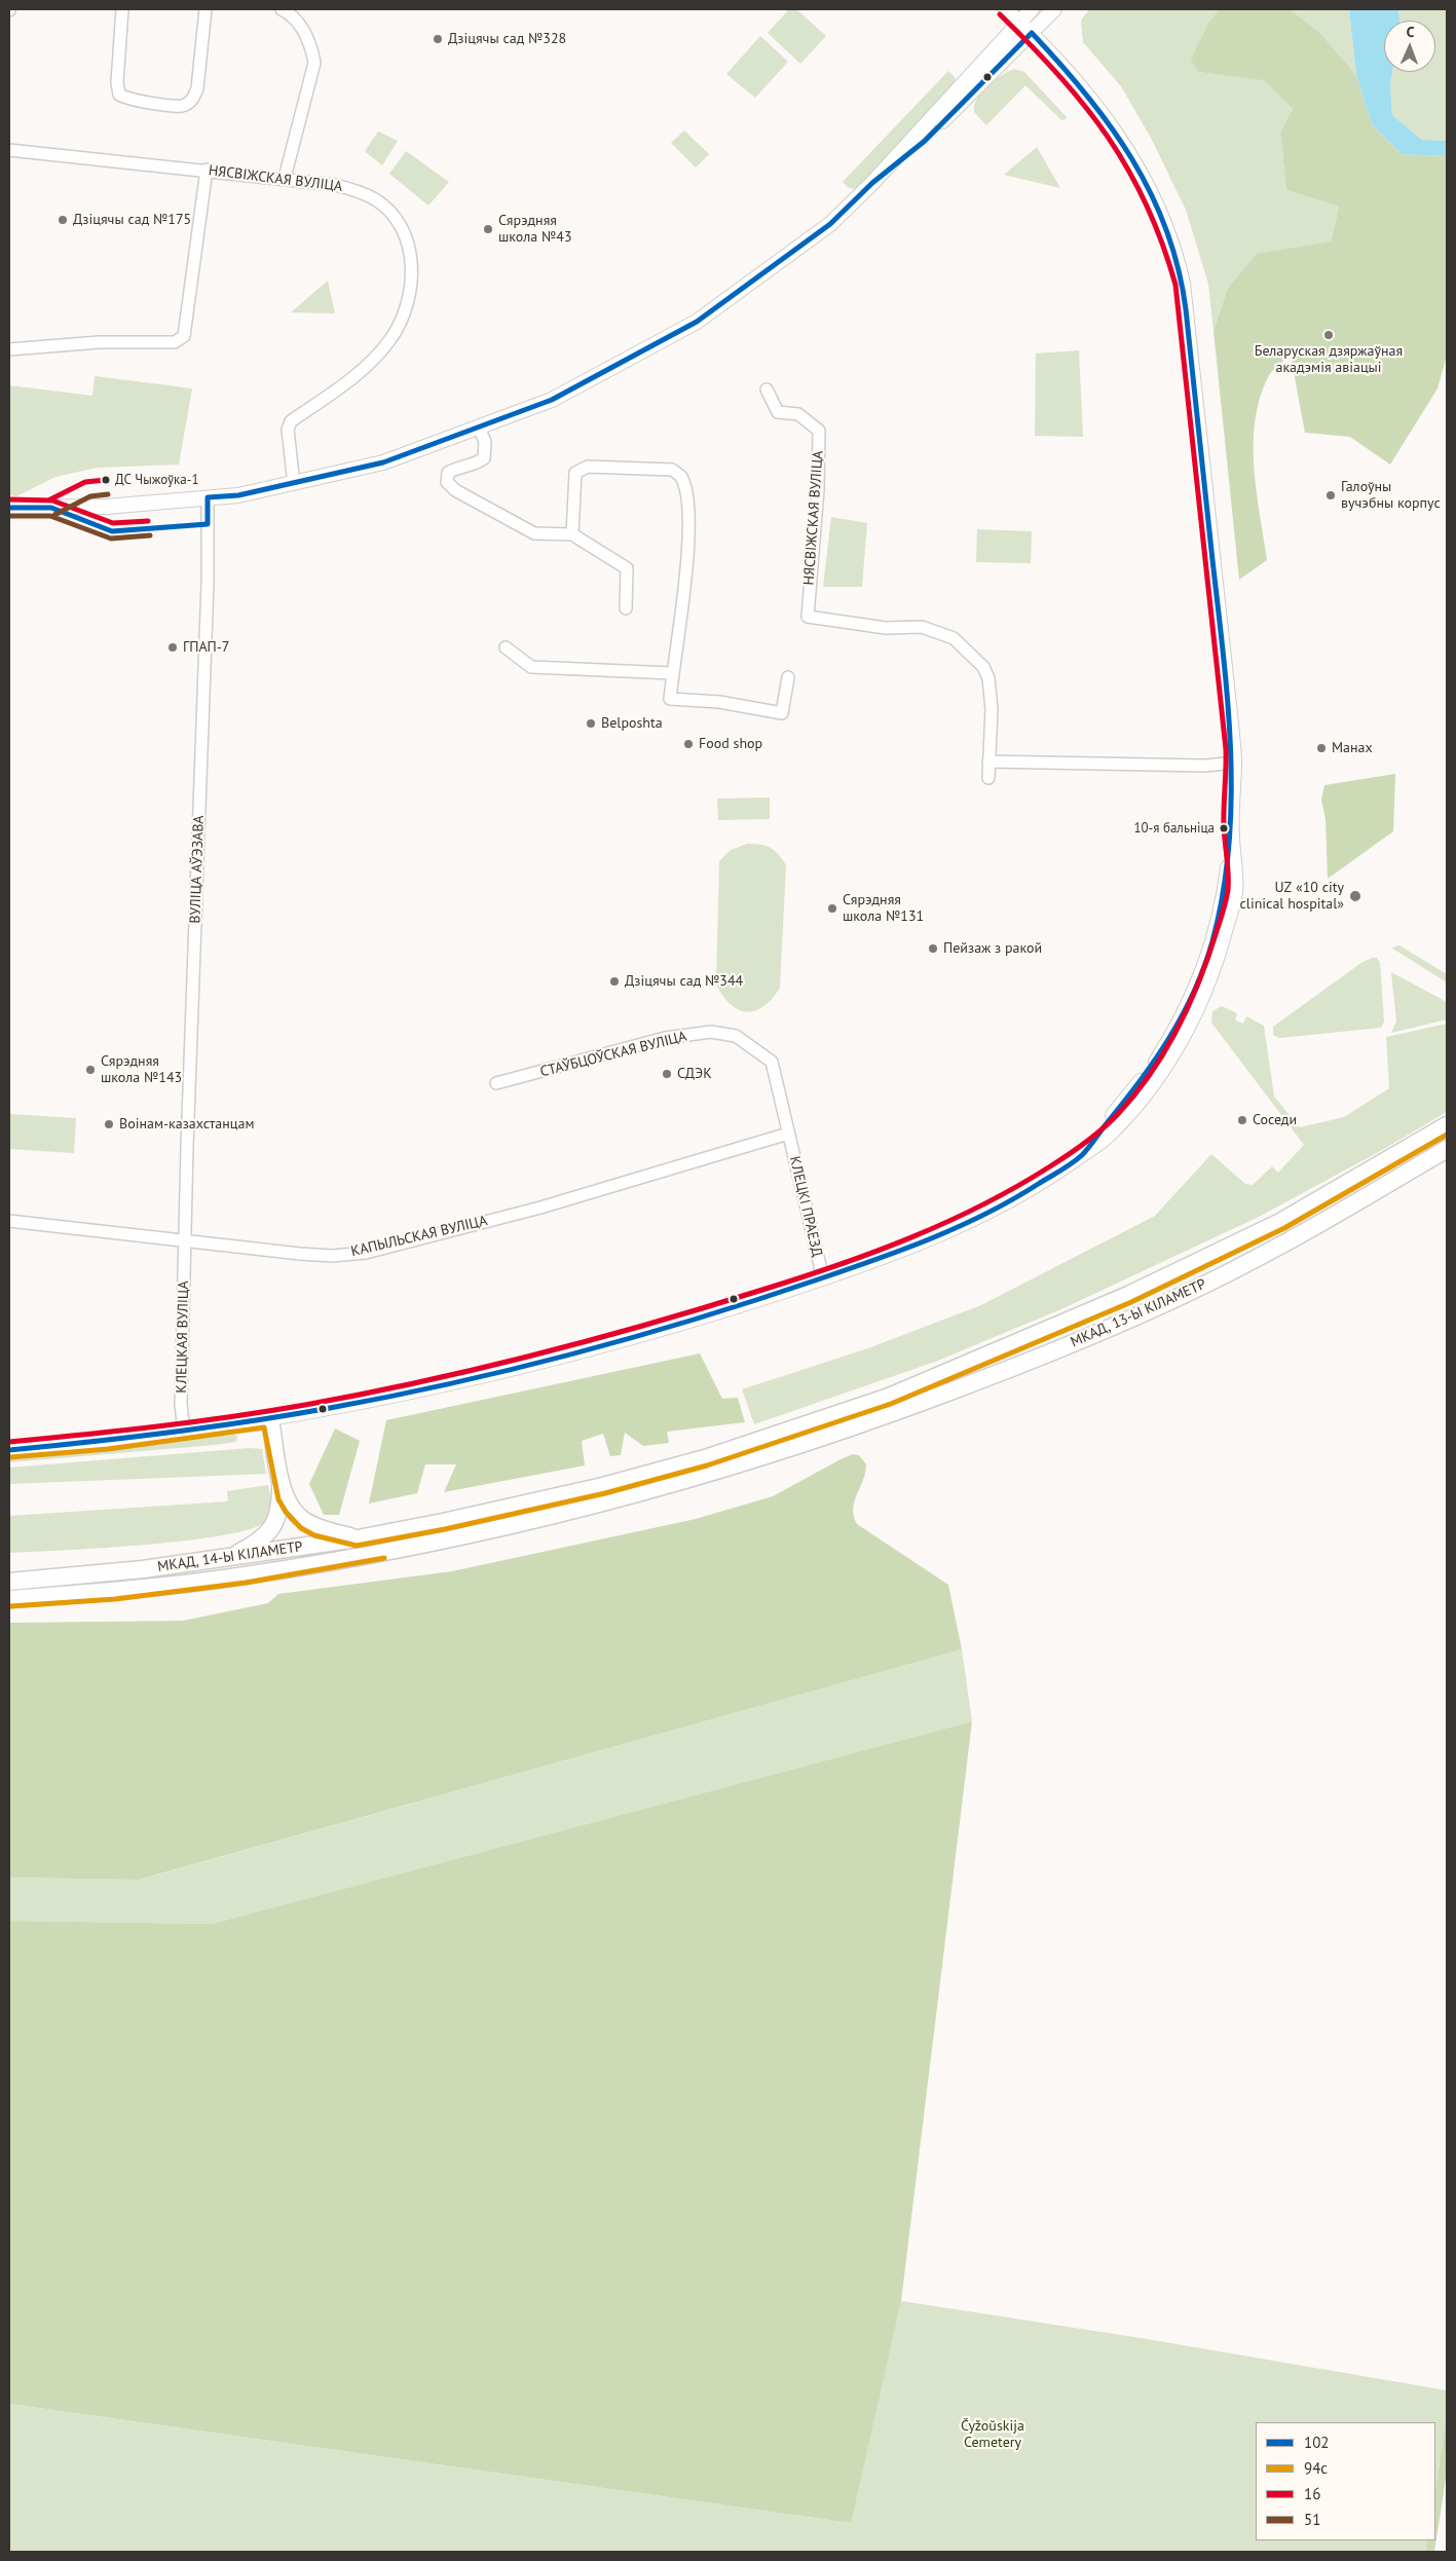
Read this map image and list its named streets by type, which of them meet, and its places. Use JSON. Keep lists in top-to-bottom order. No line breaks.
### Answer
{"streets":{"highway":["МКАД, 13-Ы КІЛАМЕТР","МКАД, 14-Ы КІЛАМЕТР"],"street":["НЯСВІЖСКАЯ ВУЛІЦА","ВУЛІЦА АЎЭЗАВА","СТАЎБЦОЎСКАЯ ВУЛІЦА","КЛЕЦКІ ПРАЕЗД","КАПЫЛЬСКАЯ ВУЛІЦА","КЛЕЦКАЯ ВУЛІЦА"]},"crossings":[["ВУЛІЦА АЎЭЗАВА","КАПЫЛЬСКАЯ ВУЛІЦА"],["ВУЛІЦА АЎЭЗАВА","КЛЕЦКАЯ ВУЛІЦА"],["СТАЎБЦОЎСКАЯ ВУЛІЦА","КЛЕЦКІ ПРАЕЗД"],["СТАЎБЦОЎСКАЯ ВУЛІЦА","КАПЫЛЬСКАЯ ВУЛІЦА"],["КЛЕЦКІ ПРАЕЗД","КАПЫЛЬСКАЯ ВУЛІЦА"],["КАПЫЛЬСКАЯ ВУЛІЦА","КЛЕЦКАЯ ВУЛІЦА"],["МКАД, 13-Ы КІЛАМЕТР","МКАД, 14-Ы КІЛАМЕТР"]],"parks":["Čyžoŭskija Cemetery"],"places":["Дзіцячы сад №328","Дзіцячы сад №175","Сярэдняя школа №43","Беларуская дзяржаўная акадэмія авіацыі","ДС Чыжоўка-1","Галоўны вучэбны корпус","ГПАП-7","Belposhta","Food shop","Манах","10-я бальніца","UZ «10 city clinical hospital»","Сярэдняя школа №131","Пейзаж з ракой","Дзіцячы сад №344","Сярэдняя школа №143","СДЭК","Соседи","Воінам-казахстанцам"],"lines":["transit line 16","transit line 102","transit line 51","transit line 94с"],"legend":["102","94с","16","51"],"north":"top"}
